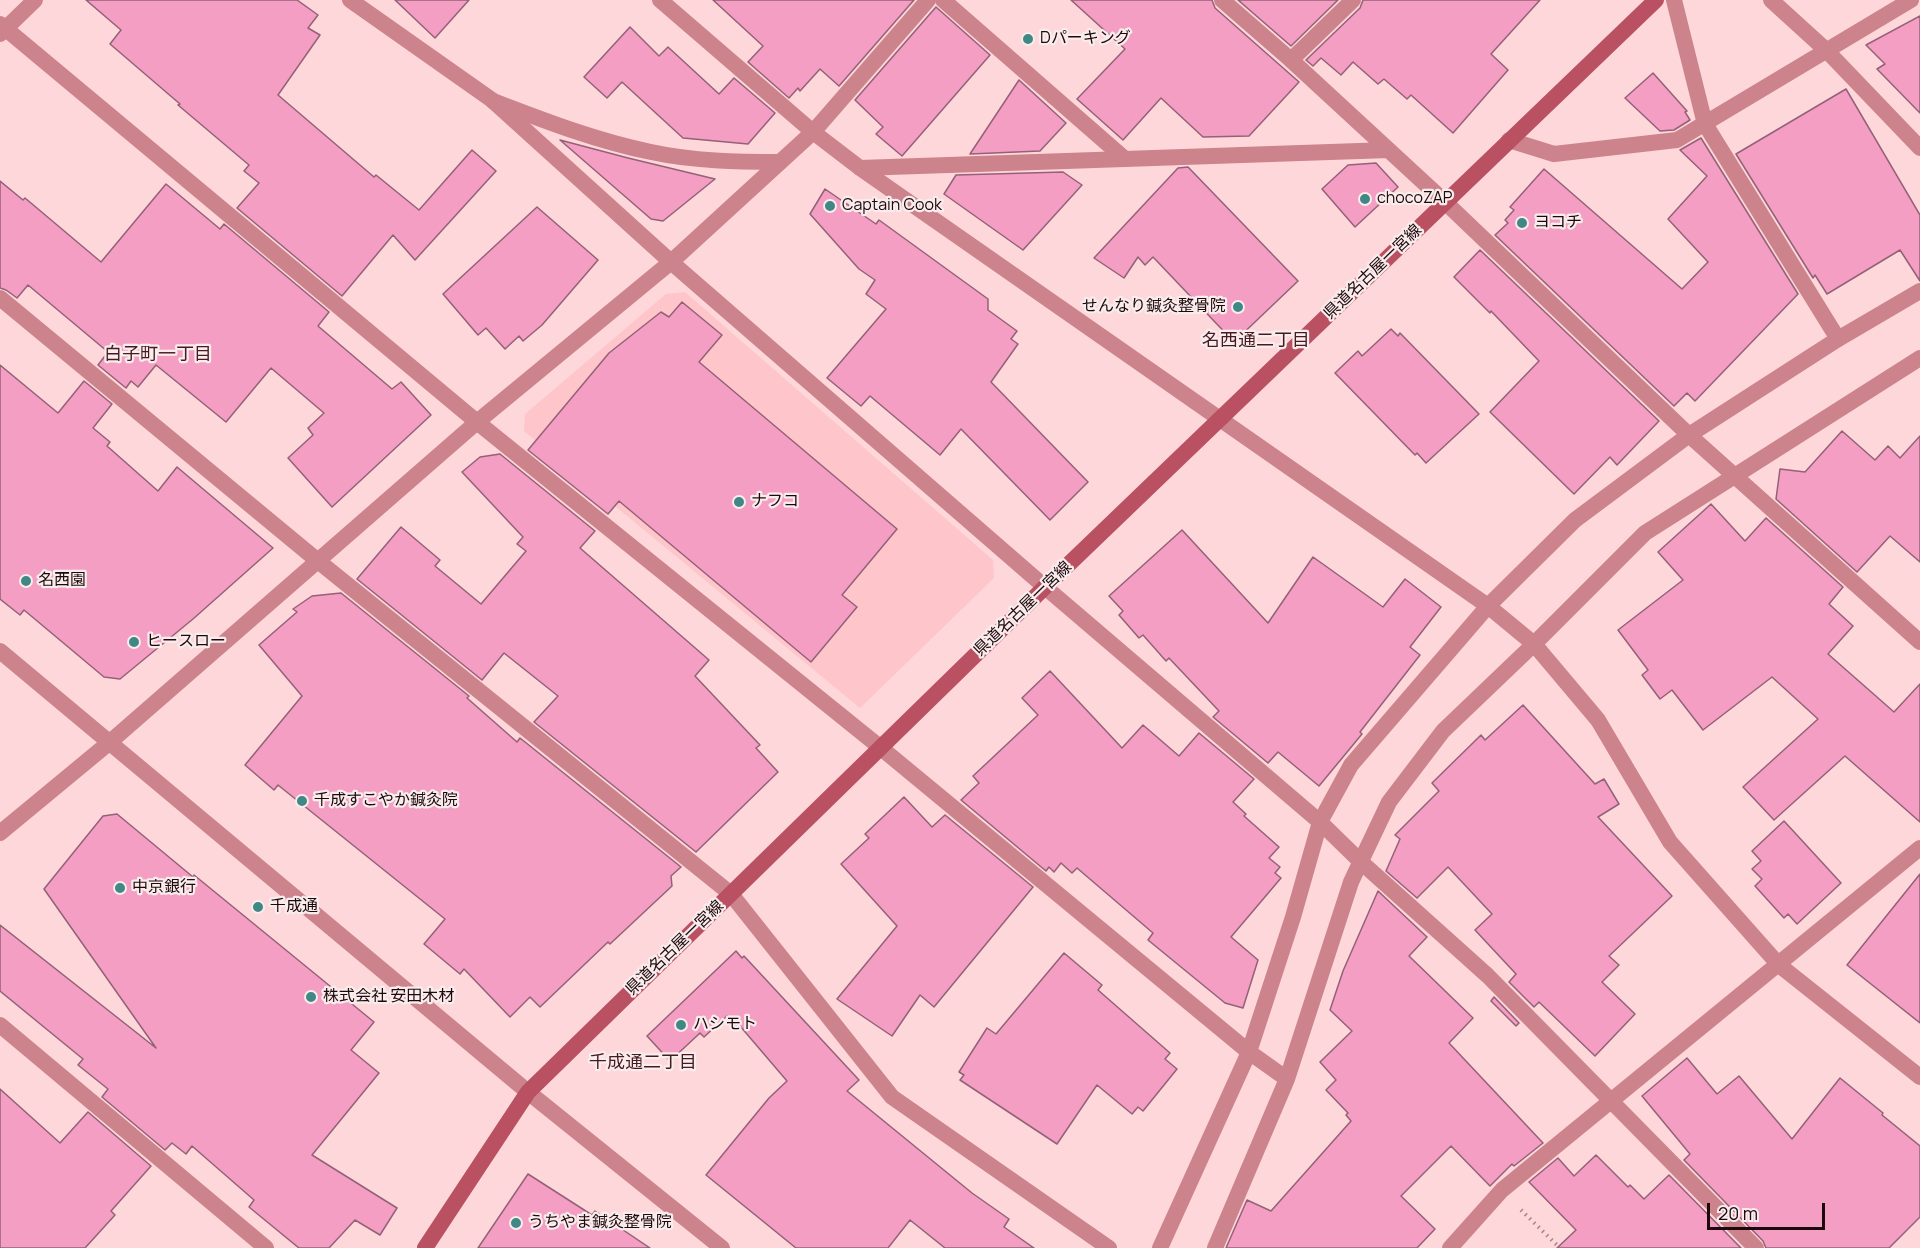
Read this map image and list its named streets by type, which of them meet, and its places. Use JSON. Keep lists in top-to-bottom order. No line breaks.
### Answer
{"streets":{"main road":["県道名古屋一宮線"]},"districts":["名西通二丁目","白子町一丁目","千成通二丁目"],"places":["Dパーキング","chocoZAP","Captain Cook","ヨコチ","せんなり鍼灸整骨院","ナフコ","名西園","ヒースロー","千成すこやか鍼灸院","中京銀行","千成通","株式会社 安田木材","ハシモト","うちやま鍼灸整骨院"],"scale_bar":"20 m"}
